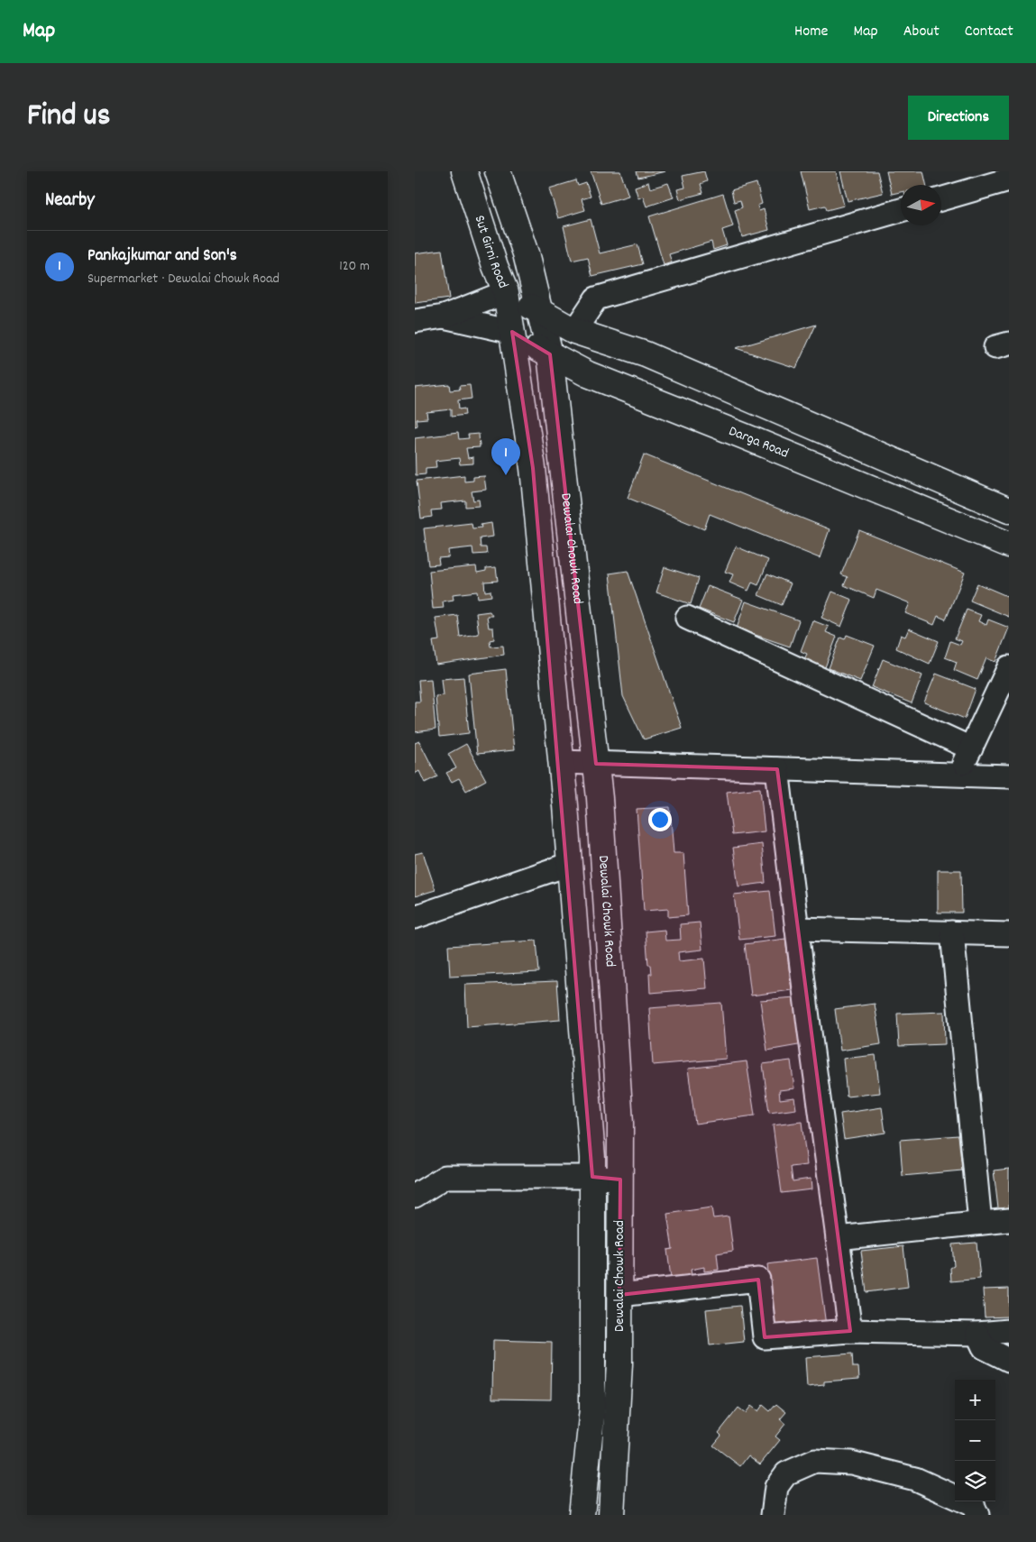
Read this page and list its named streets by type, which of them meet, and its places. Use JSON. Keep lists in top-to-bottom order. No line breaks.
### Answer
{"streets":{"main road":["Sut Girni Road","Darga Road","Dewalai Chowk Road"]},"crossings":[["Sut Girni Road","Darga Road"],["Sut Girni Road","Dewalai Chowk Road"],["Darga Road","Dewalai Chowk Road"]],"north":"right","page":{"header":"Map","nav":["Home","Map","About","Contact"],"title":"Find us","buttons":"Directions","heading":"Nearby","list":[{"mark":"1","name":"Pankajkumar and Son's","note":"Supermarket · Dewalai Chowk Road","value":"120 m"}],"pins":"1","map_buttons":["+","−"]}}
